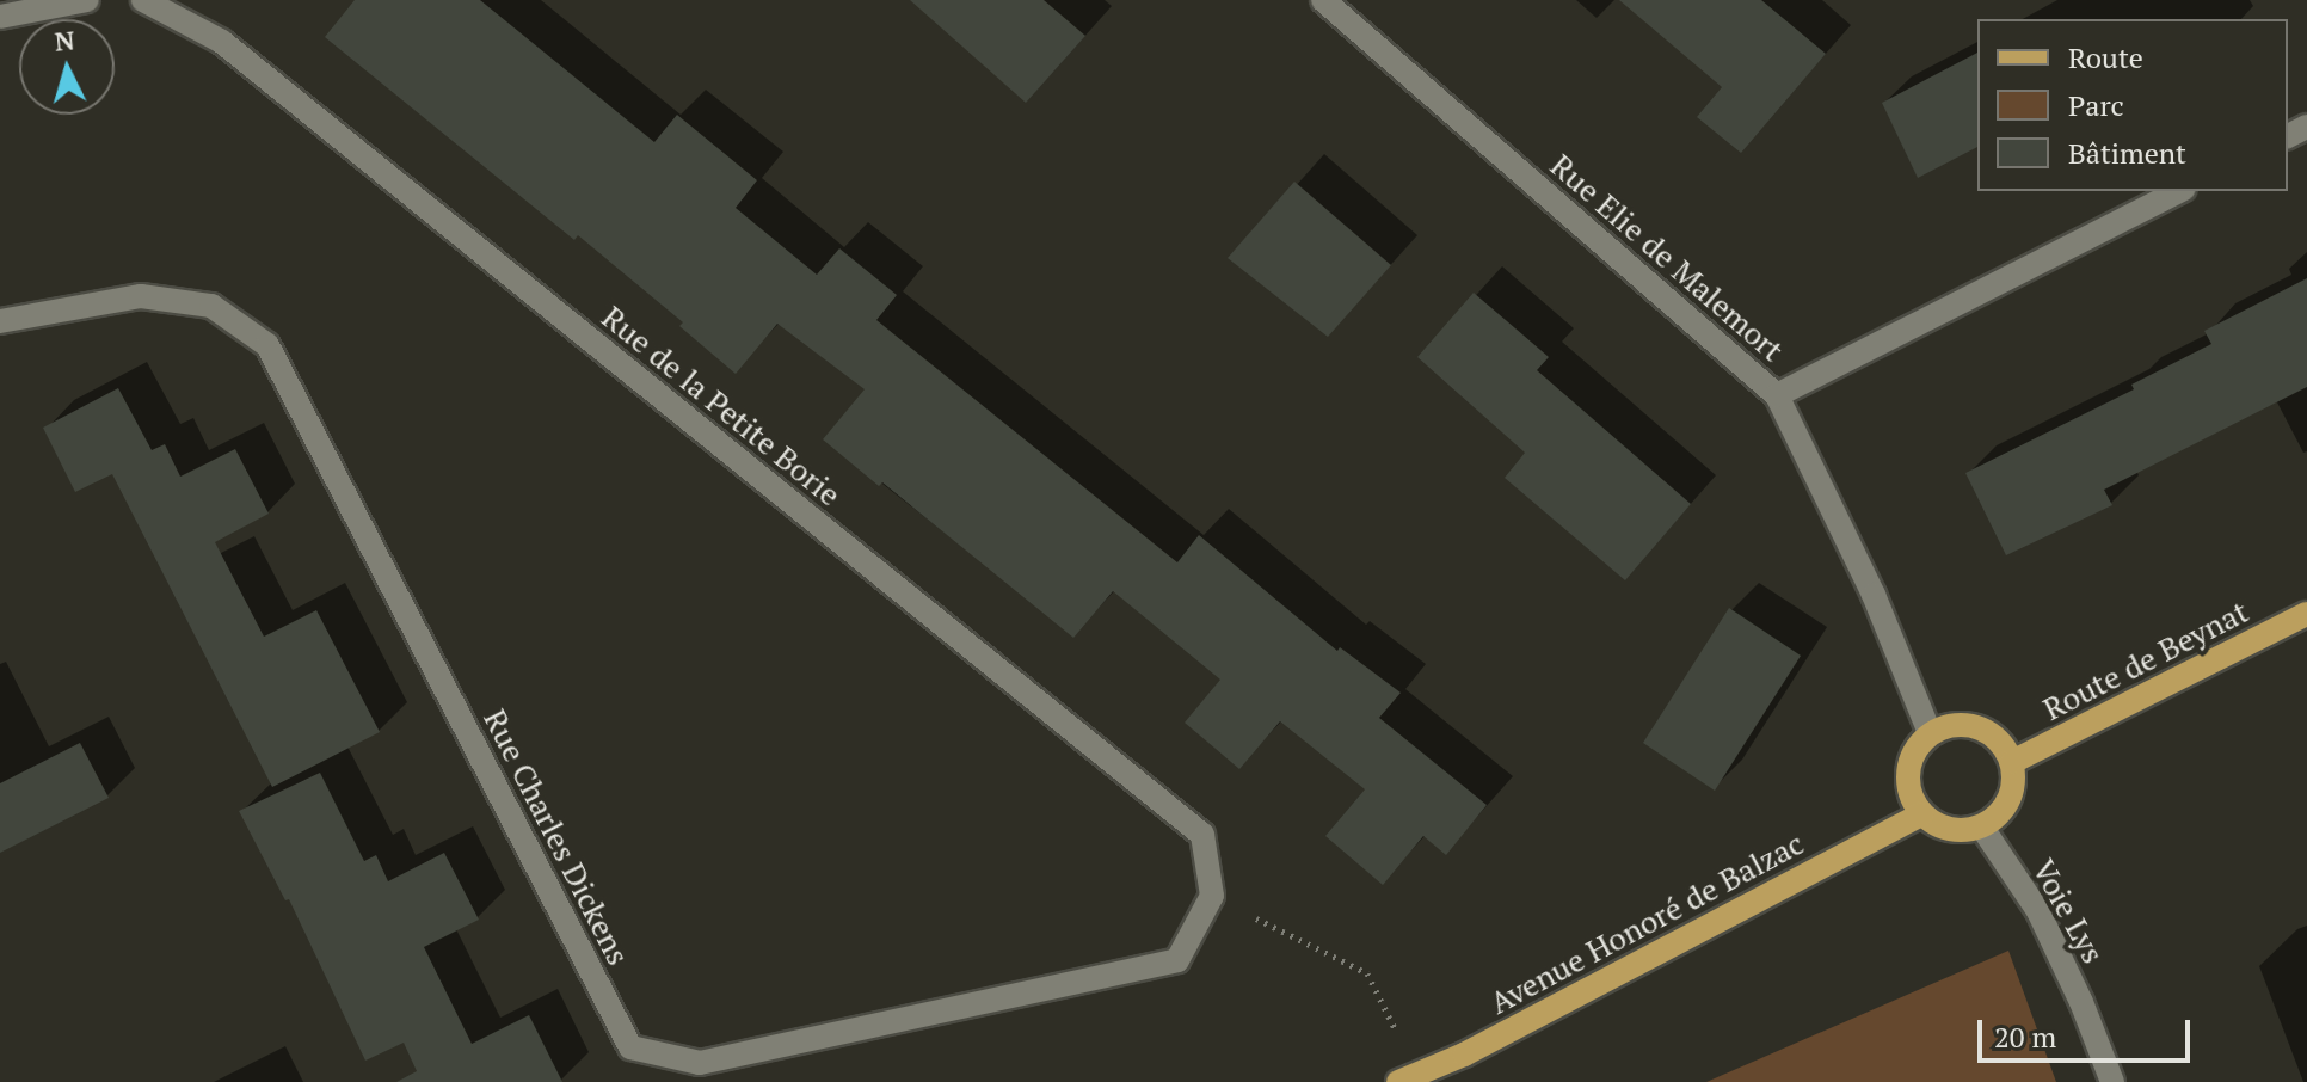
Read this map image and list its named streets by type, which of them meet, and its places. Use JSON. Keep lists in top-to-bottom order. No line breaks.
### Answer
{"streets":{"main road":["Route de Beynat","Avenue Honoré de Balzac"],"street":["Rue Elie de Malemort","Rue de la Petite Borie","Rue Charles Dickens","Voie Lys"]},"crossings":[["Rue Elie de Malemort","Route de Beynat"],["Rue Elie de Malemort","Voie Lys"],["Rue Elie de Malemort","Avenue Honoré de Balzac"],["Rue de la Petite Borie","Rue Charles Dickens"],["Route de Beynat","Voie Lys"],["Route de Beynat","Avenue Honoré de Balzac"],["Voie Lys","Avenue Honoré de Balzac"]],"legend":["Route","Parc","Bâtiment"],"scale_bar":"20 m","north":"top"}
